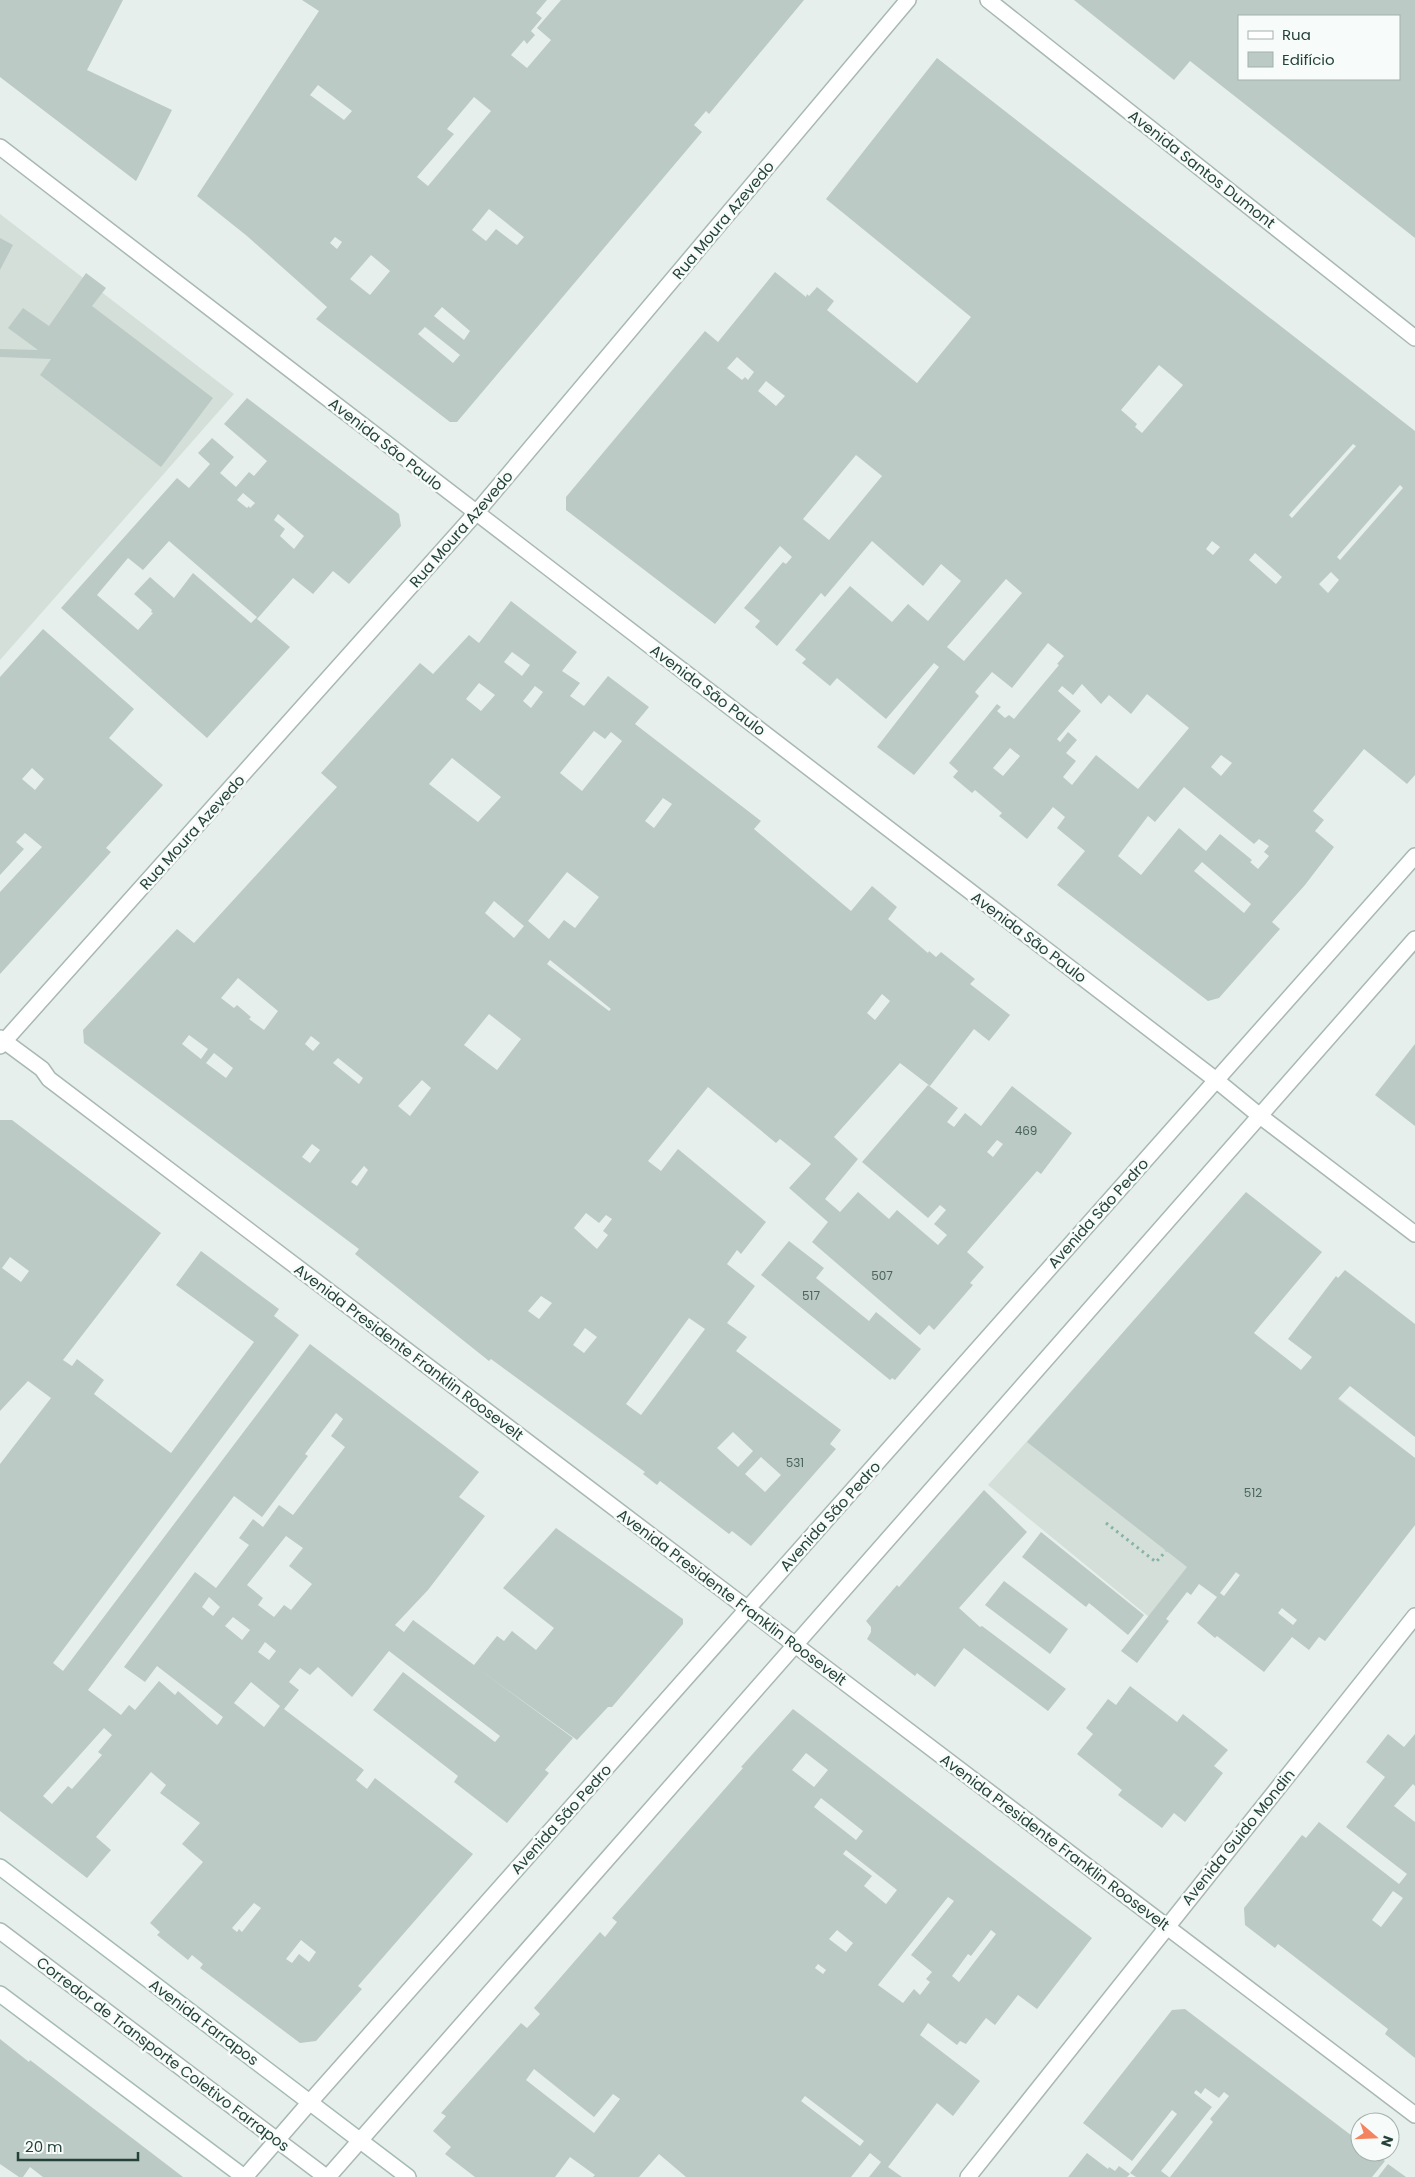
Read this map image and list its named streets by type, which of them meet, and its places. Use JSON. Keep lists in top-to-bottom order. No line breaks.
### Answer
{"streets":{"street":["Avenida Santos Dumont","Rua Moura Azevedo","Avenida São Paulo","Avenida São Pedro","Avenida Presidente Franklin Roosevelt","Avenida Guido Mondin","Avenida Farrapos","Corredor de Transporte Coletivo Farrapos"]},"crossings":[["Rua Moura Azevedo","Avenida São Paulo"],["Rua Moura Azevedo","Avenida Presidente Franklin Roosevelt"],["Avenida São Paulo","Avenida São Pedro"],["Avenida São Pedro","Avenida Presidente Franklin Roosevelt"],["Avenida São Pedro","Avenida Farrapos"],["Avenida São Pedro","Corredor de Transporte Coletivo Farrapos"],["Avenida Presidente Franklin Roosevelt","Avenida Guido Mondin"]],"house_numbers":["469","507","517","531","512"],"legend":["Rua","Edifício"],"scale_bar":"20 m","north":"right"}
